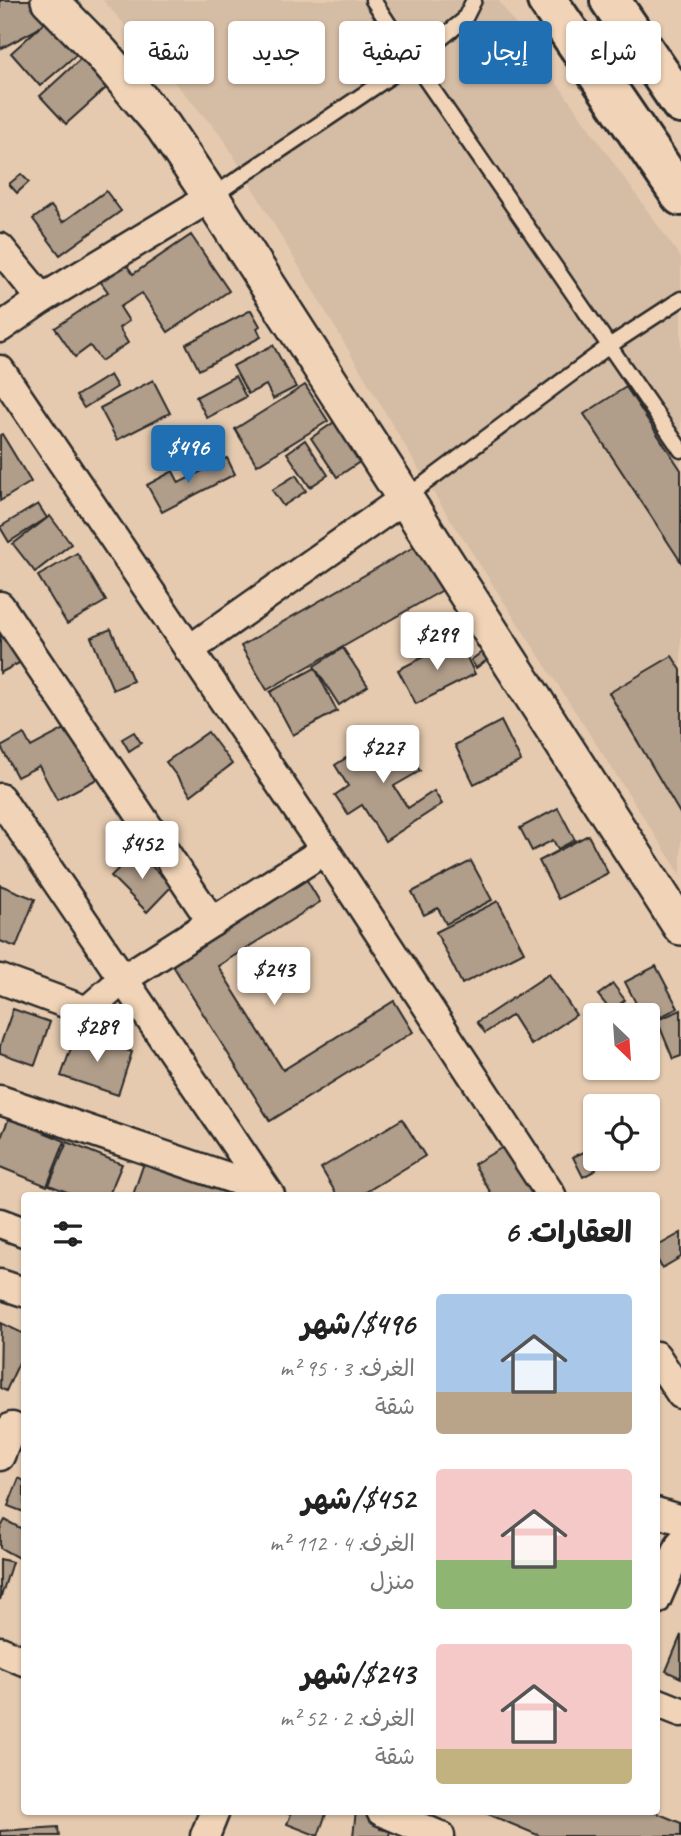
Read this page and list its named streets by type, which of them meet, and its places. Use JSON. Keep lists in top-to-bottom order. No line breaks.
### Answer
{"north":"bottom right","page":{"chip":["شراء","إيجار","تصفية","جديد","شقة"],"price":["$496","$299","$227","$452","$243","$289"],"heading":"العقارات: 6","list":[{"name":"$496/شهر","note":"الغرف: 3 · 95 m² · شقة"},{"name":"$452/شهر","note":"الغرف: 4 · 112 m² · منزل"},{"name":"$243/شهر","note":"الغرف: 2 · 52 m² · شقة"}]}}
